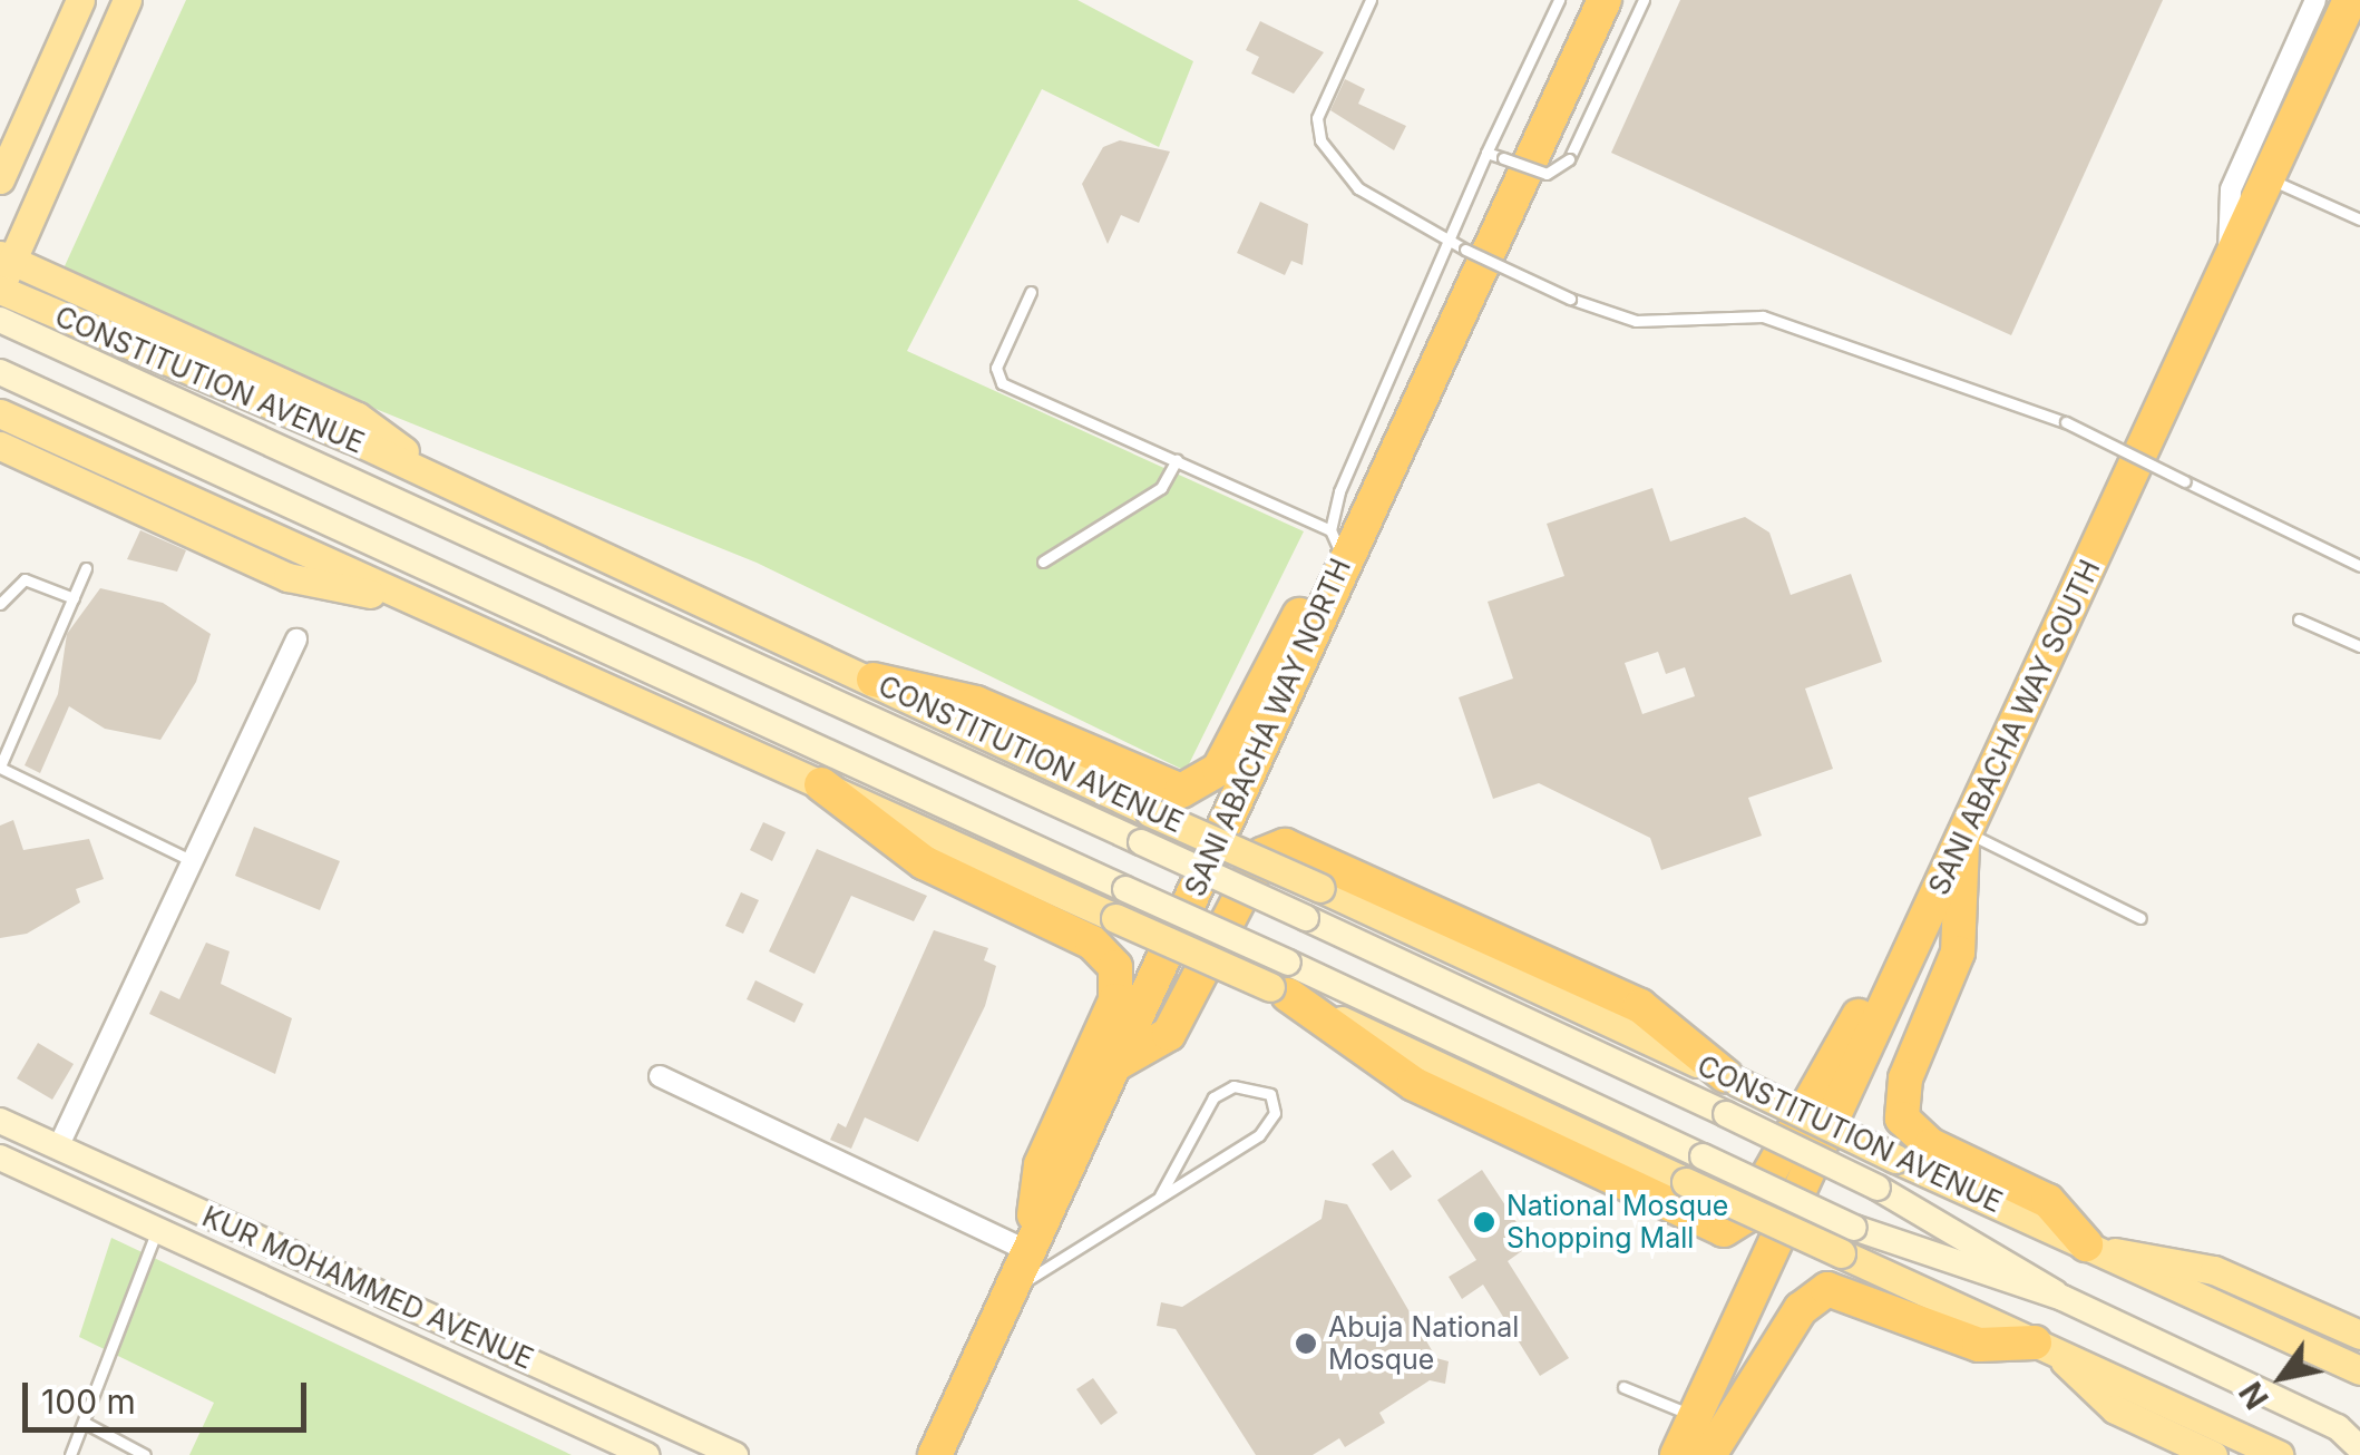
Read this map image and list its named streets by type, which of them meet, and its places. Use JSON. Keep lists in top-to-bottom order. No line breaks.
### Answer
{"streets":{"highway":["SANI ABACHA WAY NORTH","SANI ABACHA WAY SOUTH"],"main road":["CONSTITUTION AVENUE","KUR MOHAMMED AVENUE"]},"places":["National Mosque Shopping Mall","Abuja National Mosque"],"scale_bar":"100 m","north":"bottom left"}
